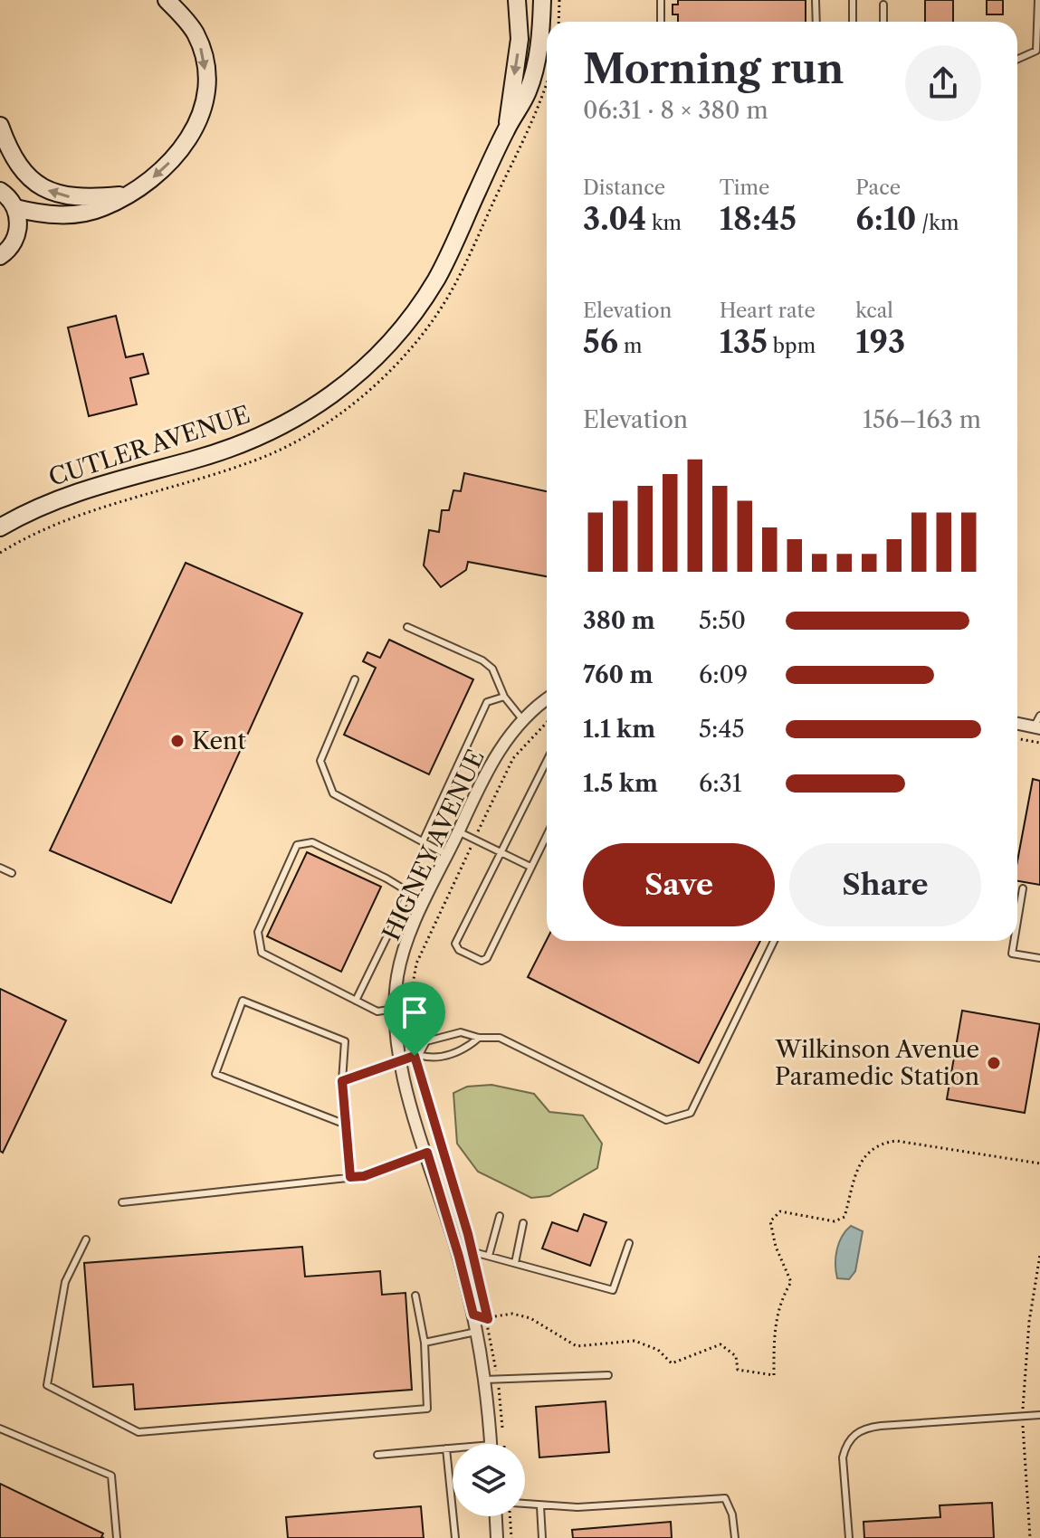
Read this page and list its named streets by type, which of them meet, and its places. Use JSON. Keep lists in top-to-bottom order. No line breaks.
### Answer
{"streets":{"street":["CUTLER AVENUE","HIGNEY AVENUE"]},"places":["Kent","Wilkinson Avenue Paramedic Station"],"page":{"heading":["Morning run","06:31 · 8 × 380 m"],"stats":[["Distance","3.04 km"],["Time","18:45"],["Pace","6:10 /km"],["Elevation","56 m"],["Heart rate","135 bpm"],["kcal","193"]],"chart":["Elevation","156–163 m"],"list":[{"name":"380 m","note":"5:50"},{"name":"760 m","note":"6:09"},{"name":"1.1 km","note":"5:45"},{"name":"1.5 km","note":"6:31"}],"buttons":["Save","Share"]}}
